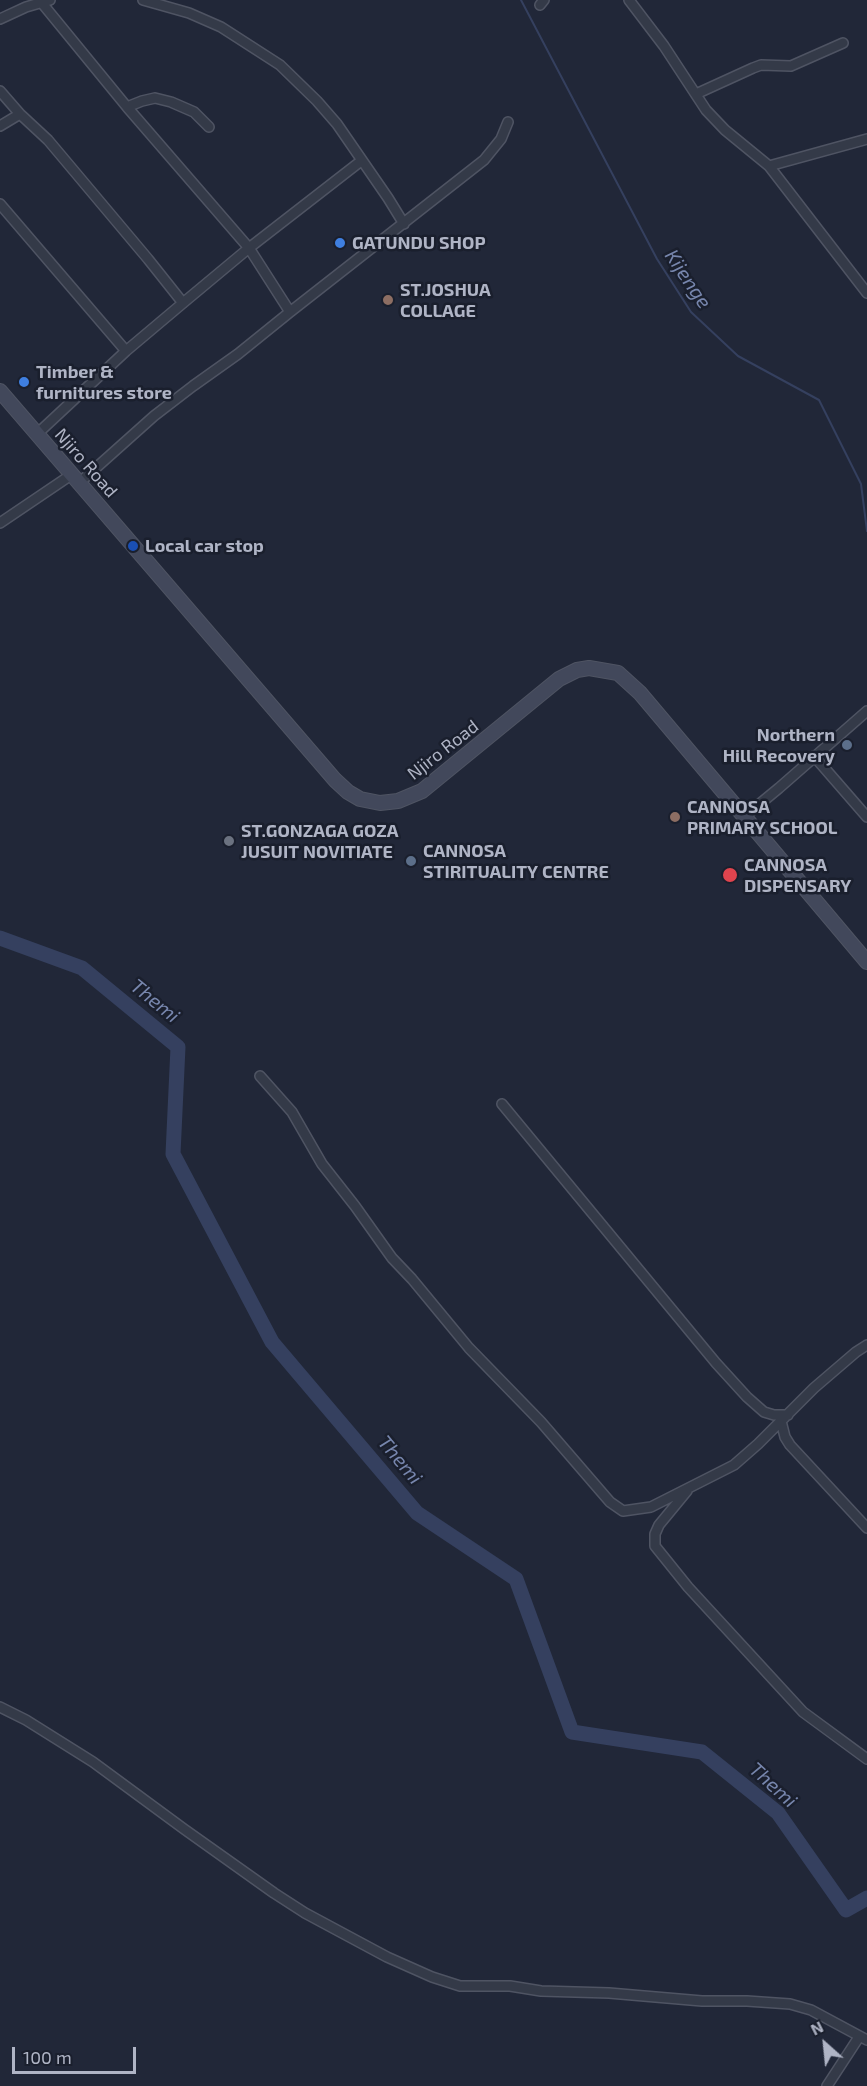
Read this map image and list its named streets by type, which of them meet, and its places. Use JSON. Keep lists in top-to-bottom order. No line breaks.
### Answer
{"streets":{"street":["Njiro Road"]},"water":["Kijenge","Themi"],"places":["GATUNDU SHOP","ST.JOSHUA COLLAGE","Timber & furnitures store","Local car stop","Northern Hill Recovery","CANNOSA PRIMARY SCHOOL","ST.GONZAGA GOZA JUSUIT NOVITIATE","CANNOSA STIRITUALITY CENTRE","CANNOSA DISPENSARY"],"scale_bar":"100 m","north":"top left"}
